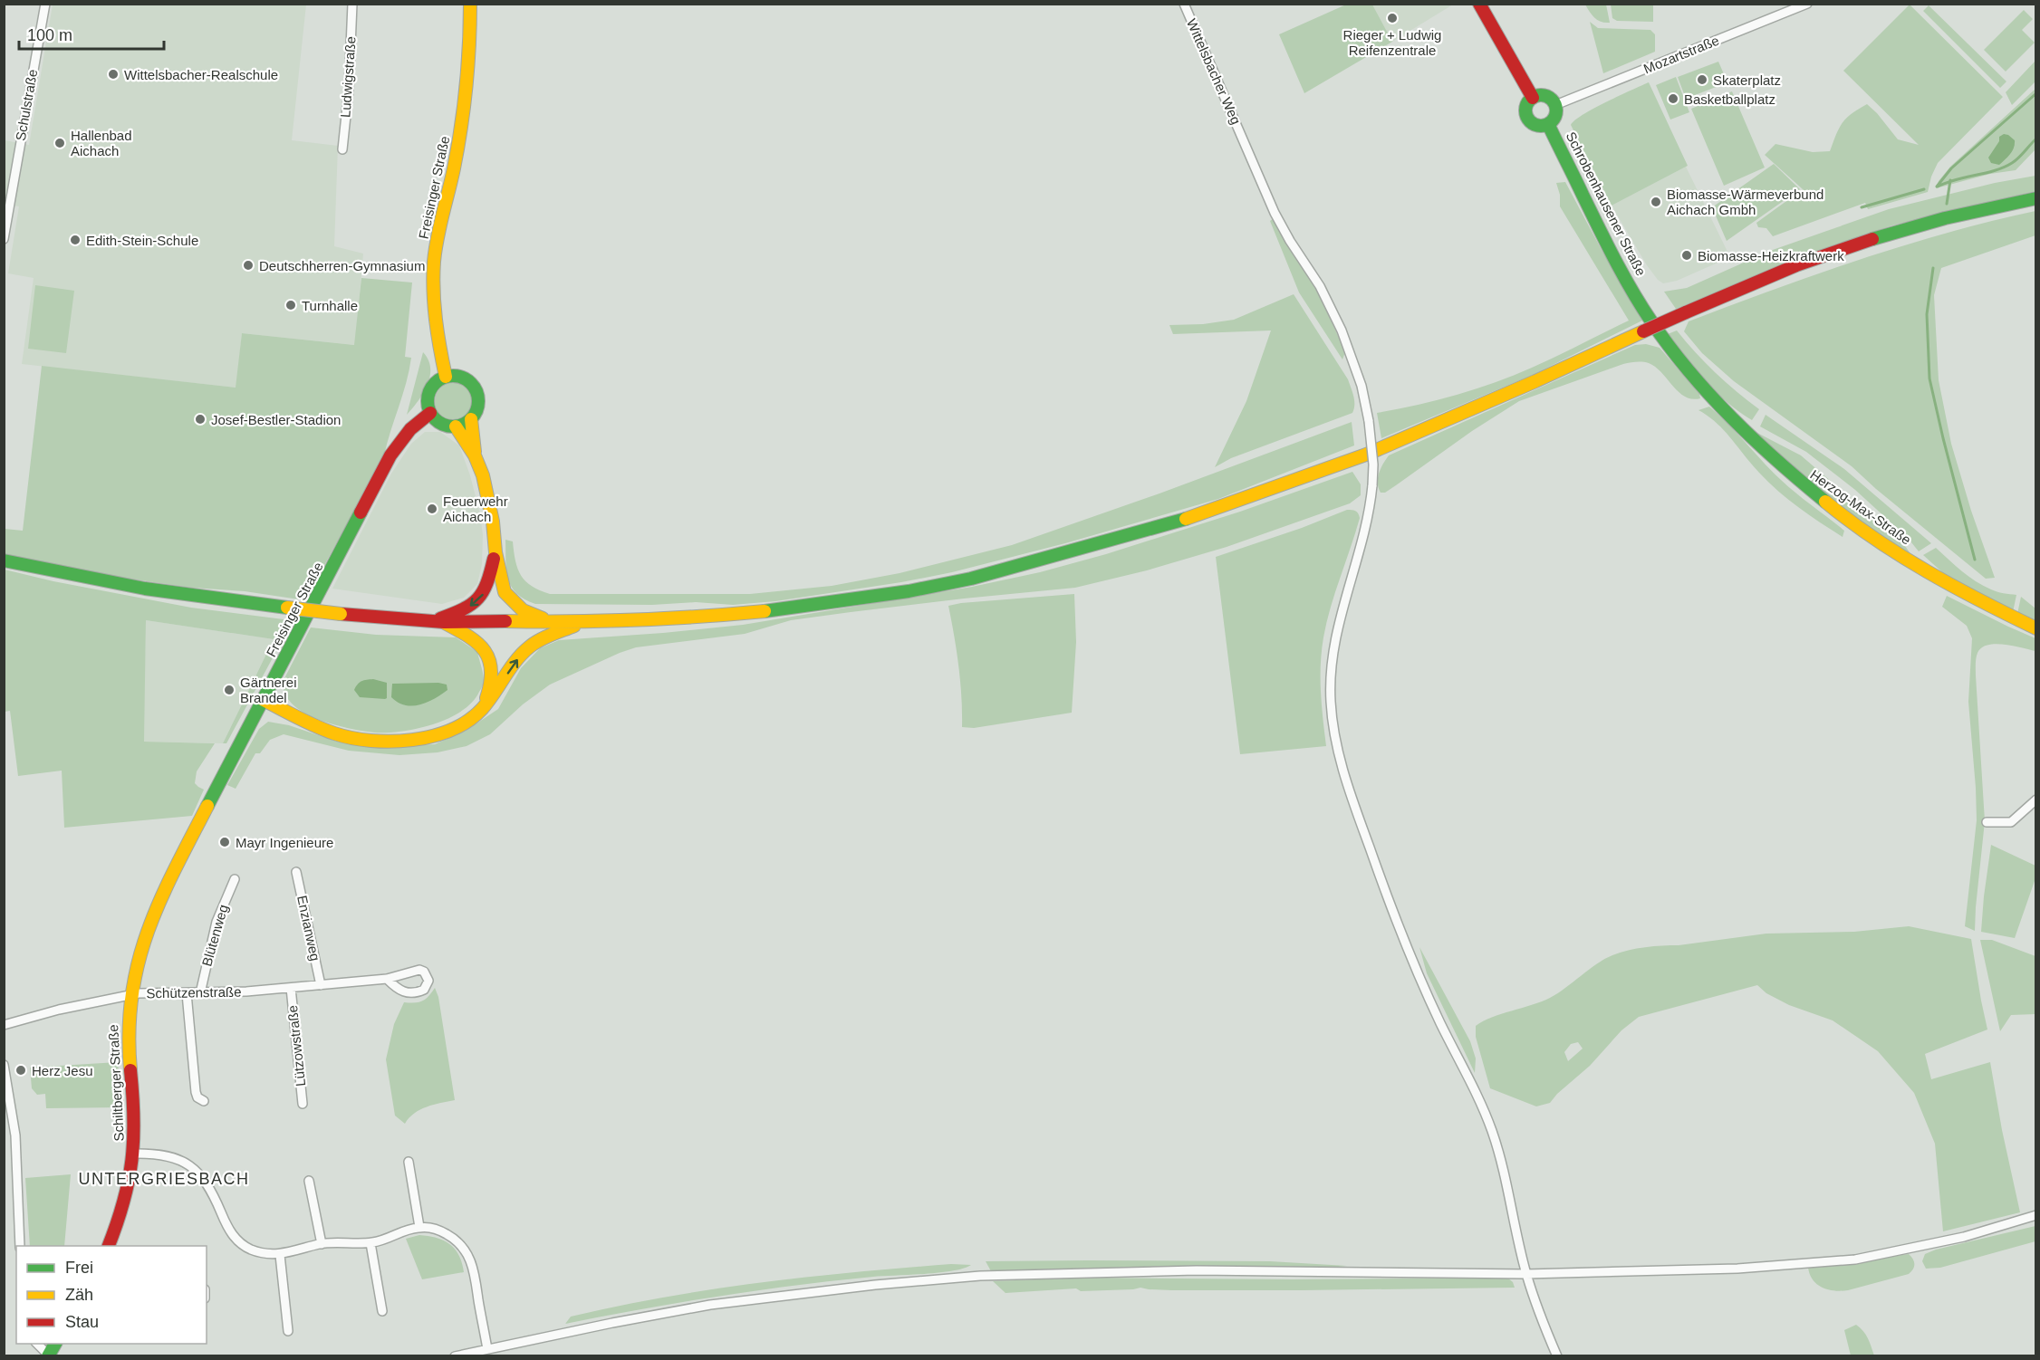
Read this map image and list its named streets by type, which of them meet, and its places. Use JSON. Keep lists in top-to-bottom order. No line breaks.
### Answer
{"streets":{"main road":["Freisinger Straße","Schrobenhausener Straße","Herzog-Max-Straße","Schiltberger Straße"],"street":["Mozartstraße","Wittelsbacher Weg","Ludwigstraße","Schulstraße","Enzianweg","Blütenweg","Schützenstraße","Lützowstraße"]},"crossings":[["Mozartstraße","Schrobenhausener Straße"],["Freisinger Straße","Schiltberger Straße"],["Schrobenhausener Straße","Herzog-Max-Straße"],["Enzianweg","Schützenstraße"],["Blütenweg","Schützenstraße"],["Schützenstraße","Lützowstraße"],["Schützenstraße","Schiltberger Straße"]],"districts":["UNTERGRIESBACH"],"places":["Rieger + Ludwig Reifenzentrale","Wittelsbacher-Realschule","Skaterplatz","Basketballplatz","Hallenbad Aichach","Biomasse-Wärmeverbund Aichach Gmbh","Edith-Stein-Schule","Biomasse-Heizkraftwerk","Deutschherren-Gymnasium","Turnhalle","Josef-Bestler-Stadion","Feuerwehr Aichach","Gärtnerei Brandel","Mayr Ingenieure","Herz Jesu"],"legend":["Frei","Zäh","Stau"],"scale_bar":"100 m"}
